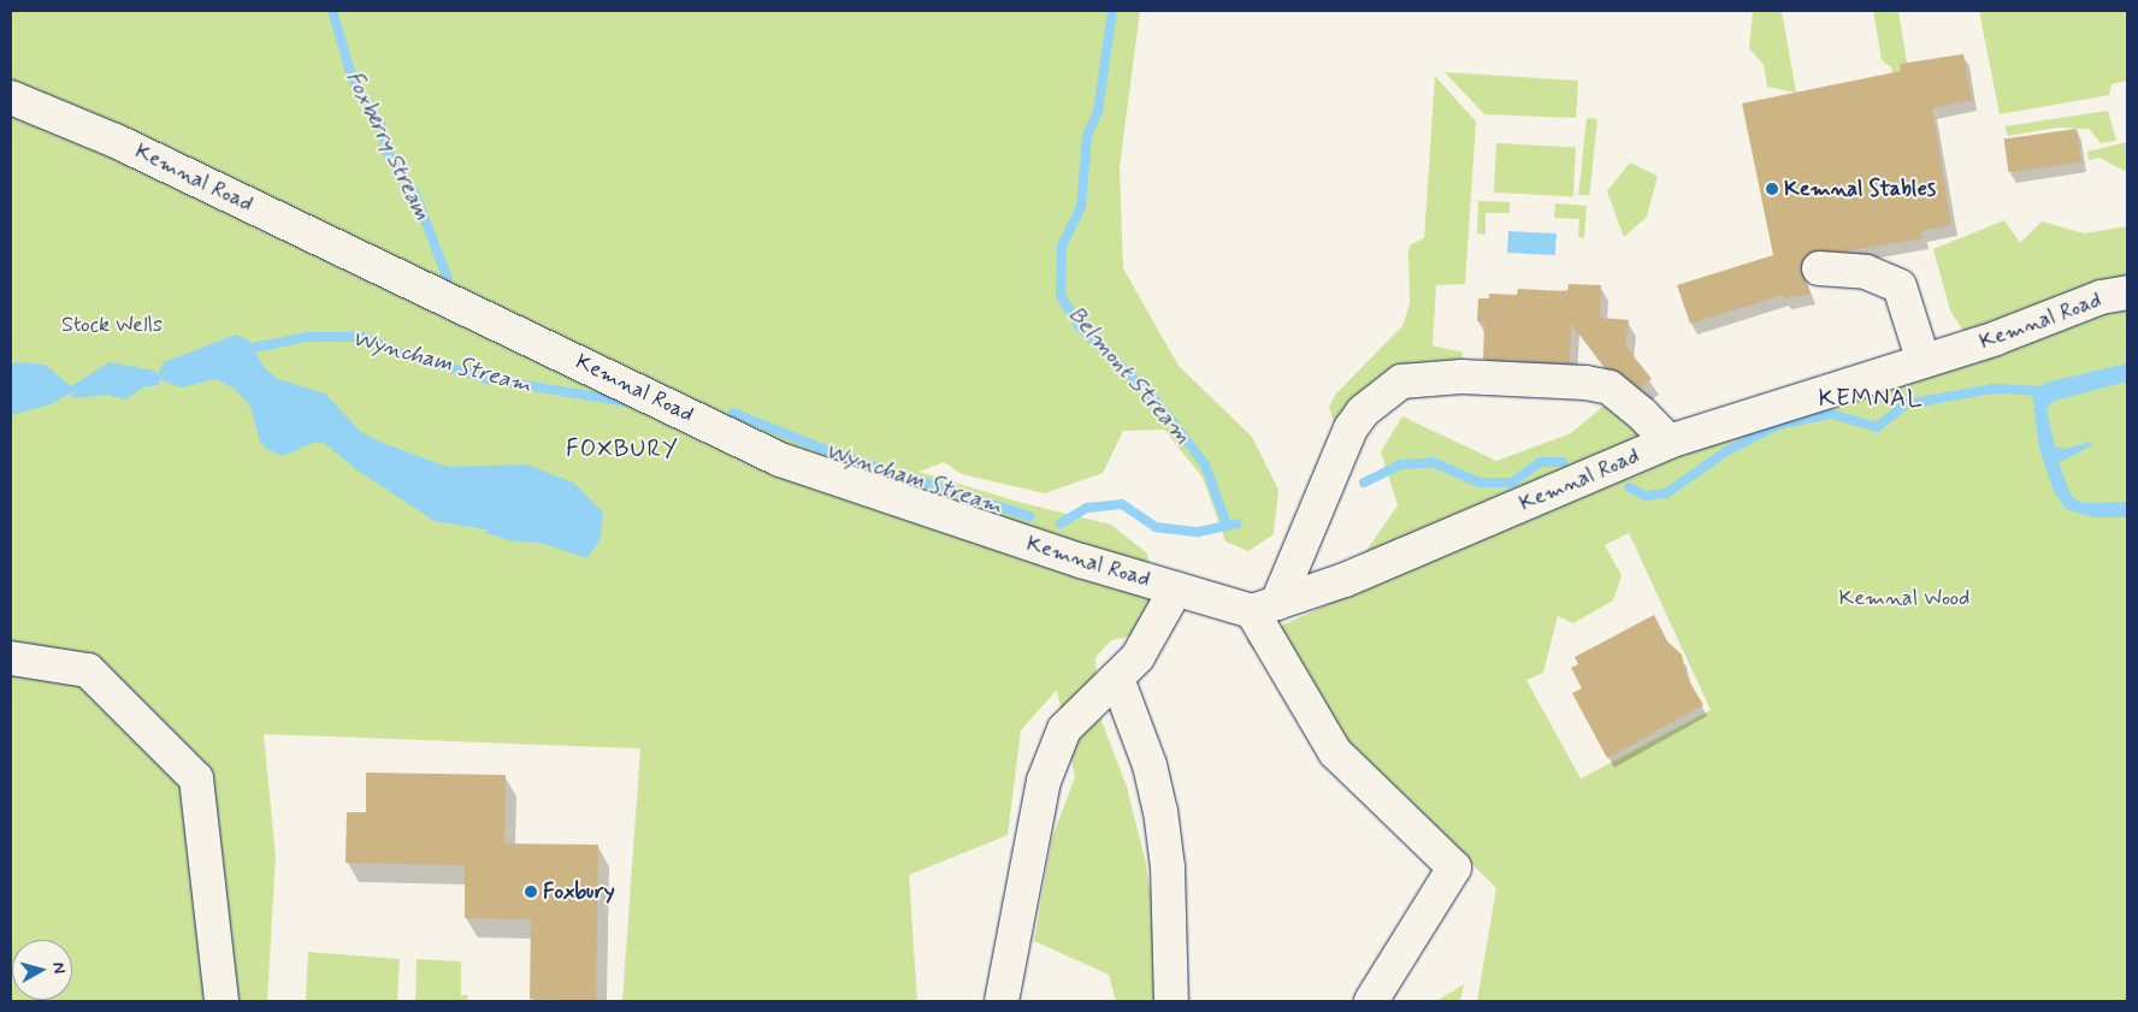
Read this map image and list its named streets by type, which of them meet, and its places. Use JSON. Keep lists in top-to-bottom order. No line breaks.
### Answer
{"streets":{"street":["Kemnal Road"]},"districts":["KEMNAL","FOXBURY"],"water":["Foxberry Stream","Wyncham Stream","Belmont Stream"],"parks":["Stock Wells","Kemnal Wood"],"places":["Kemnal Stables","Foxbury"],"north":"right"}
